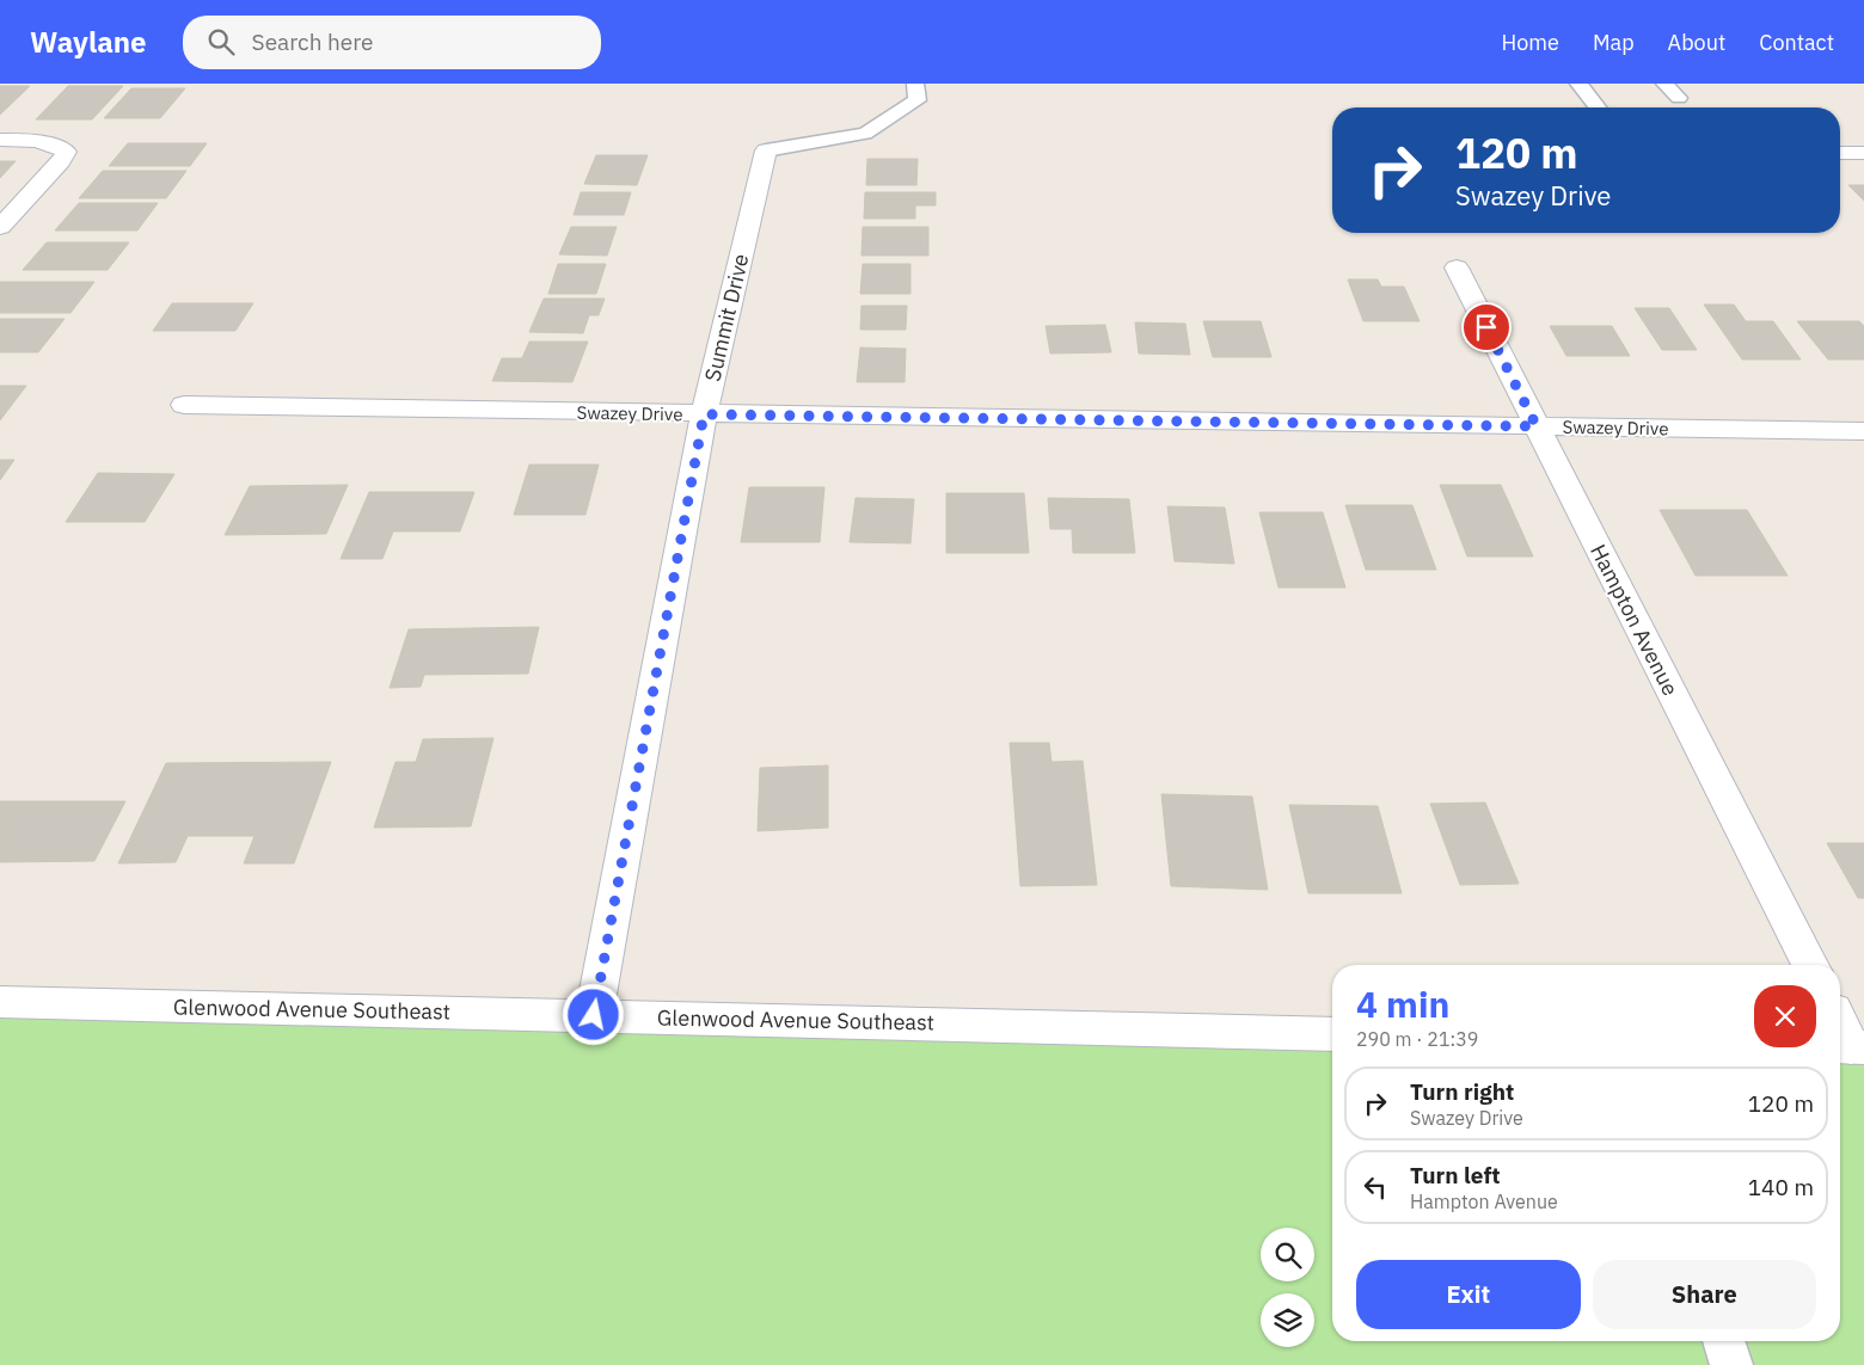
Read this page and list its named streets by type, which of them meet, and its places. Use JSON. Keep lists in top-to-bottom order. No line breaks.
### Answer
{"streets":{"street":["Summit Drive","Swazey Drive","Hampton Avenue","Glenwood Avenue Southeast"]},"crossings":[["Summit Drive","Swazey Drive"],["Summit Drive","Glenwood Avenue Southeast"],["Swazey Drive","Hampton Avenue"]],"page":{"header":"Waylane","search":"Search here","nav":["Home","Map","About","Contact"],"turn":["120 m","Swazey Drive"],"heading":["4 min","290 m · 21:39"],"list":[{"name":"Turn right","note":"Swazey Drive","value":"120 m"},{"name":"Turn left","note":"Hampton Avenue","value":"140 m"}],"buttons":["Exit","Share"]}}
